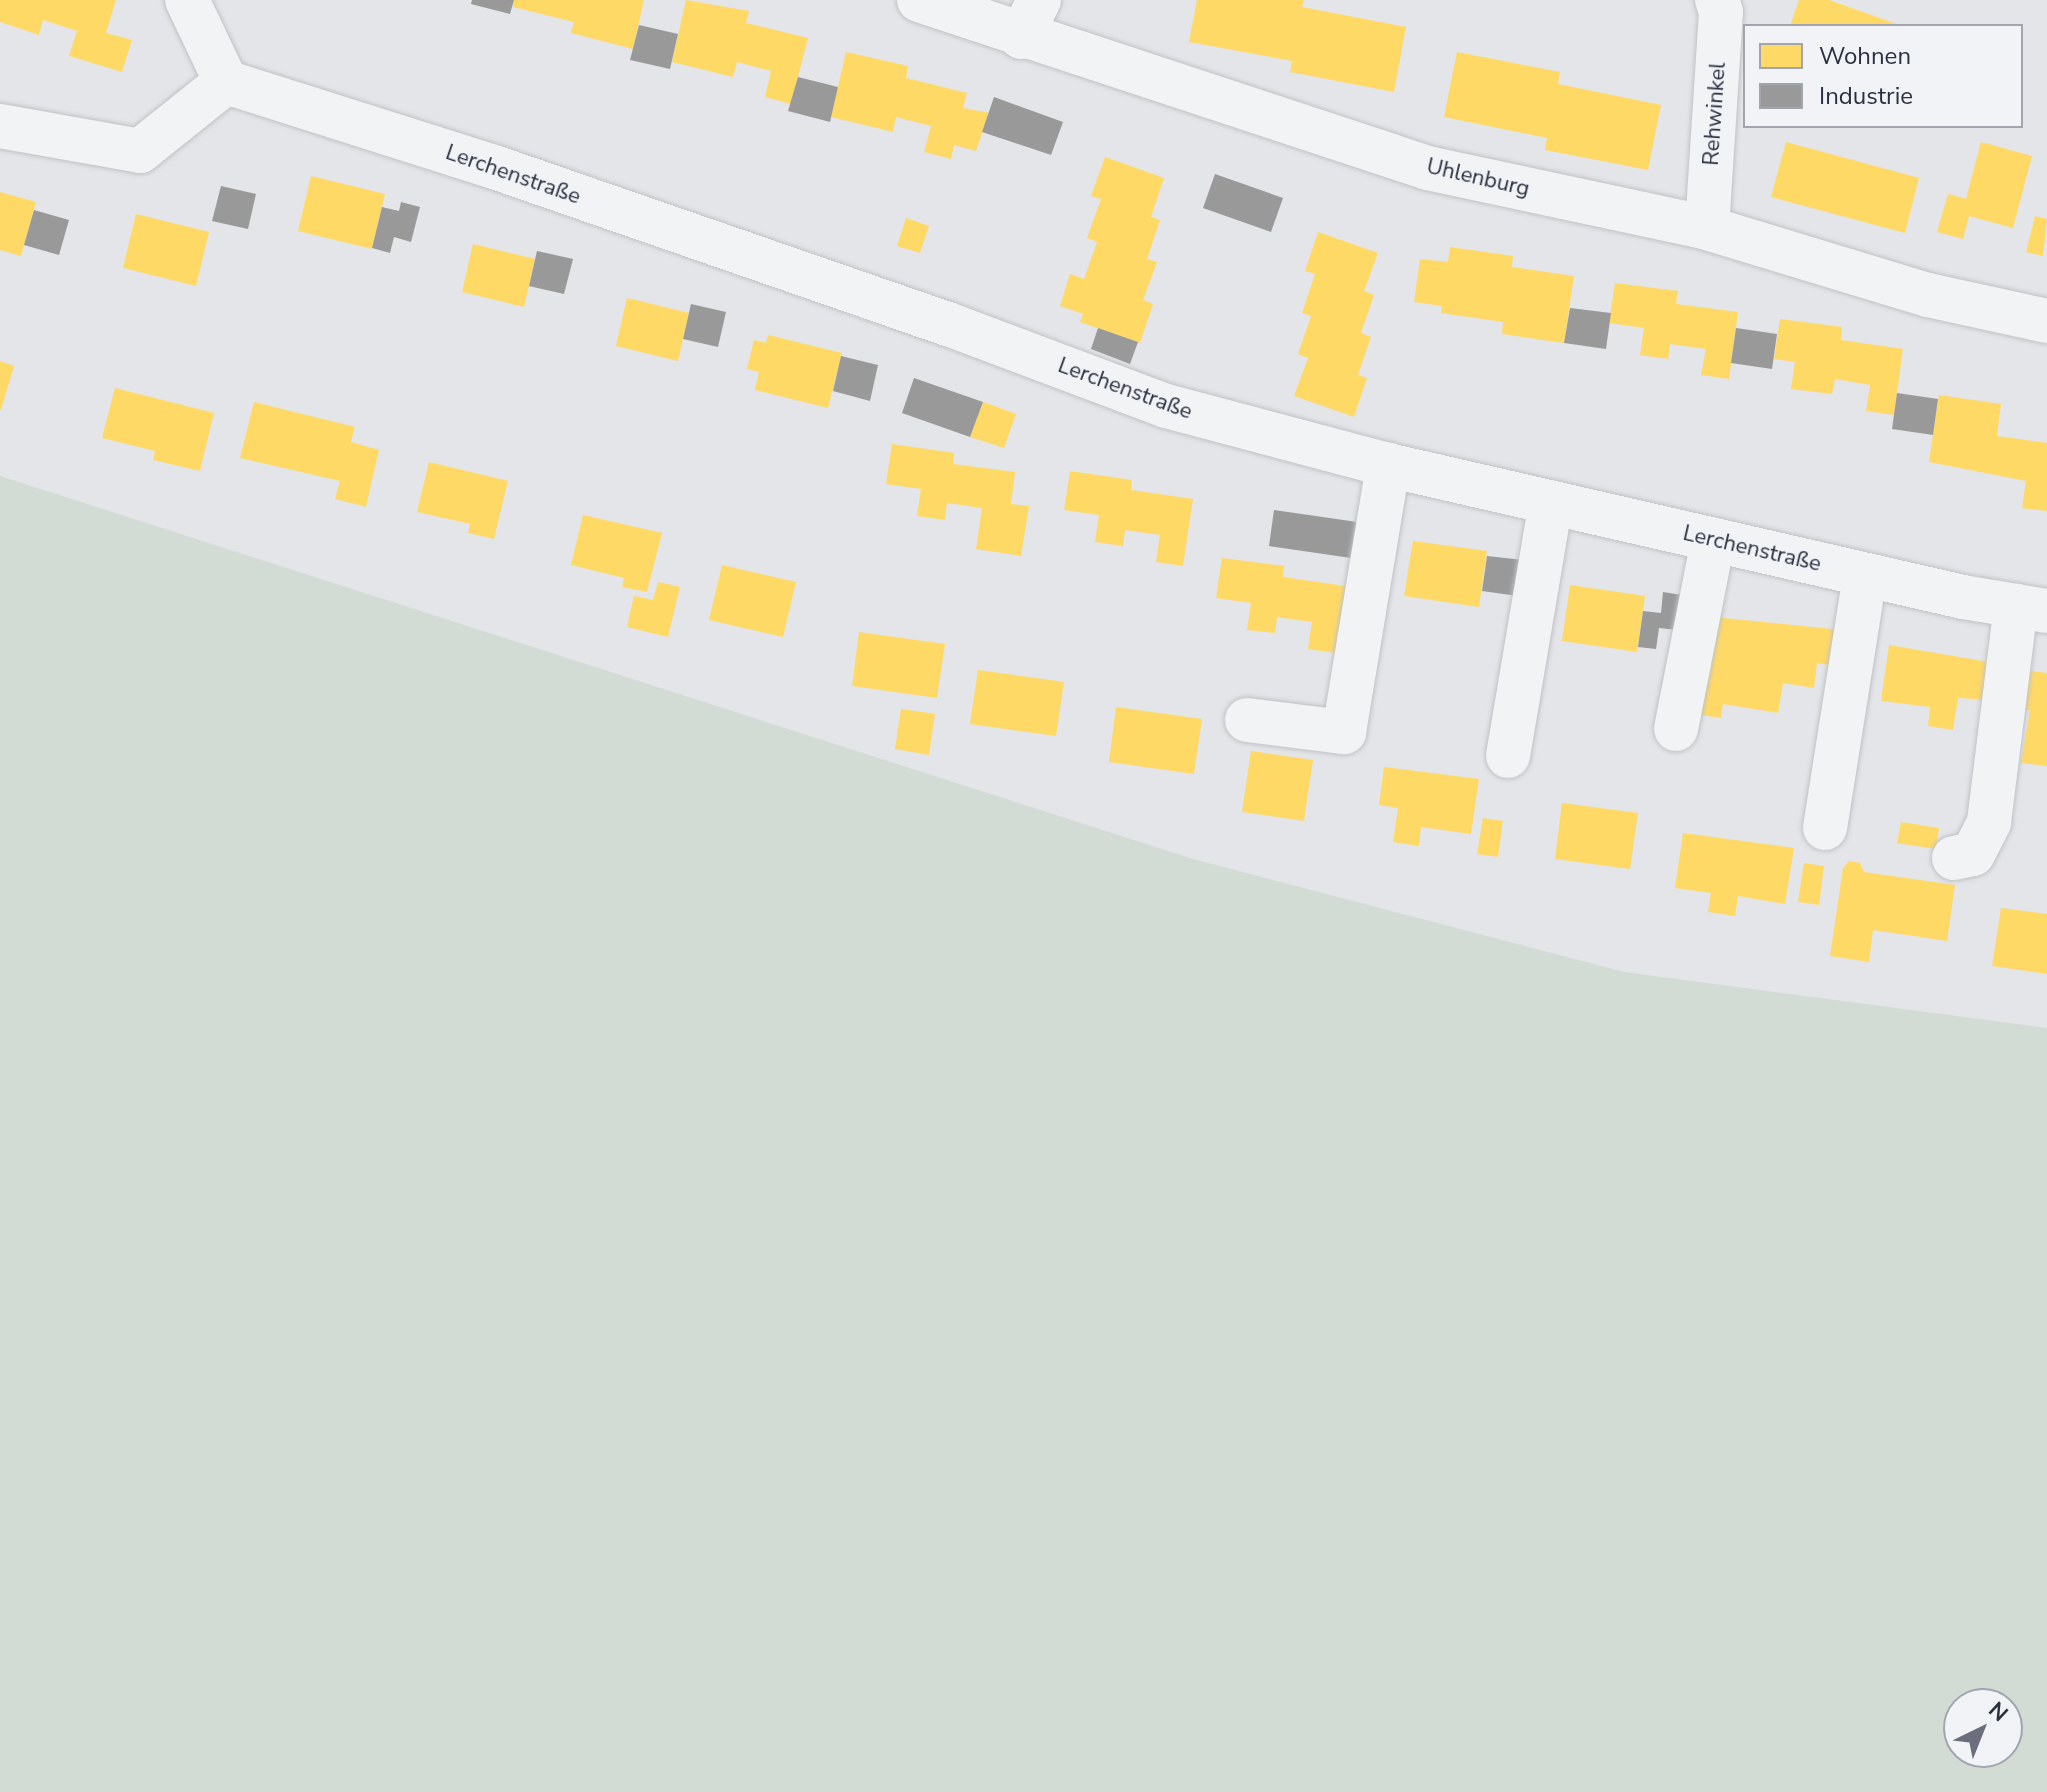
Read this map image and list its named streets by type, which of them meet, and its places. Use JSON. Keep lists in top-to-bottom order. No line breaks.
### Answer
{"streets":{"street":["Rehwinkel","Lerchenstraße","Uhlenburg"]},"crossings":[["Rehwinkel","Uhlenburg"]],"legend":["Wohnen","Industrie"],"north":"top right"}
